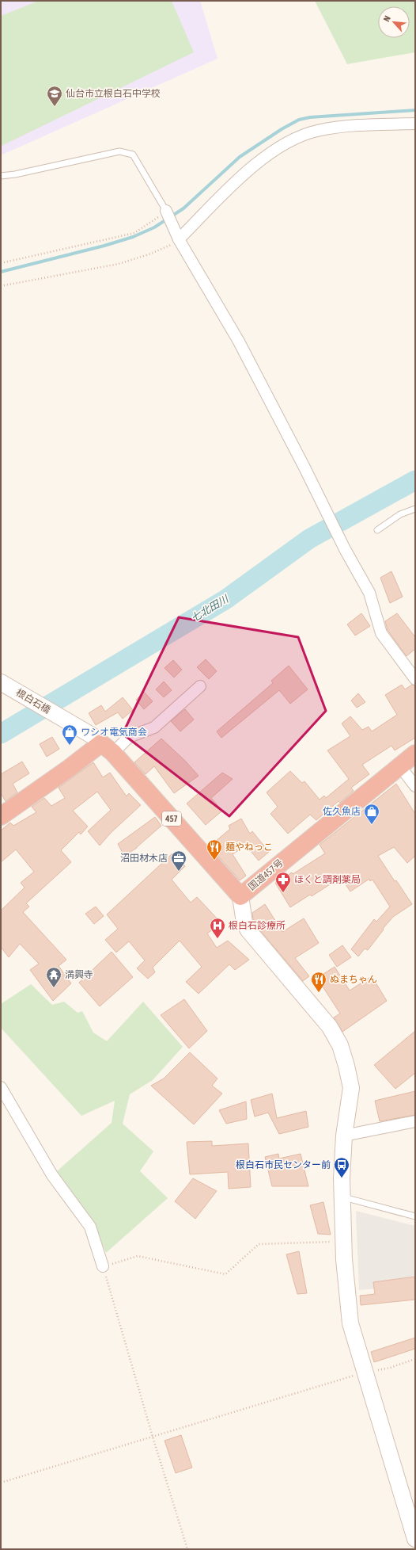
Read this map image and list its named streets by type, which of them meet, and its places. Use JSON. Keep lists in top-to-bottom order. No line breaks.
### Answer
{"streets":{"highway":["457","国道457号"],"street":["根白石橋"]},"crossings":[["根白石橋","国道457号"]],"water":["七北田川"],"places":{"school or university":["仙台市立根白石中学校"],"shop":["ワシオ電気商会","佐久魚店"],"restaurant":["麺やねっこ","ぬまちゃん"],"office":["沼田材木店"],"pharmacy":["ほくと調剤薬局"],"hospital":["根白石診療所"],"temple":["満興寺"],"bus stop":["根白石市民センター前"]},"north":"top left"}
